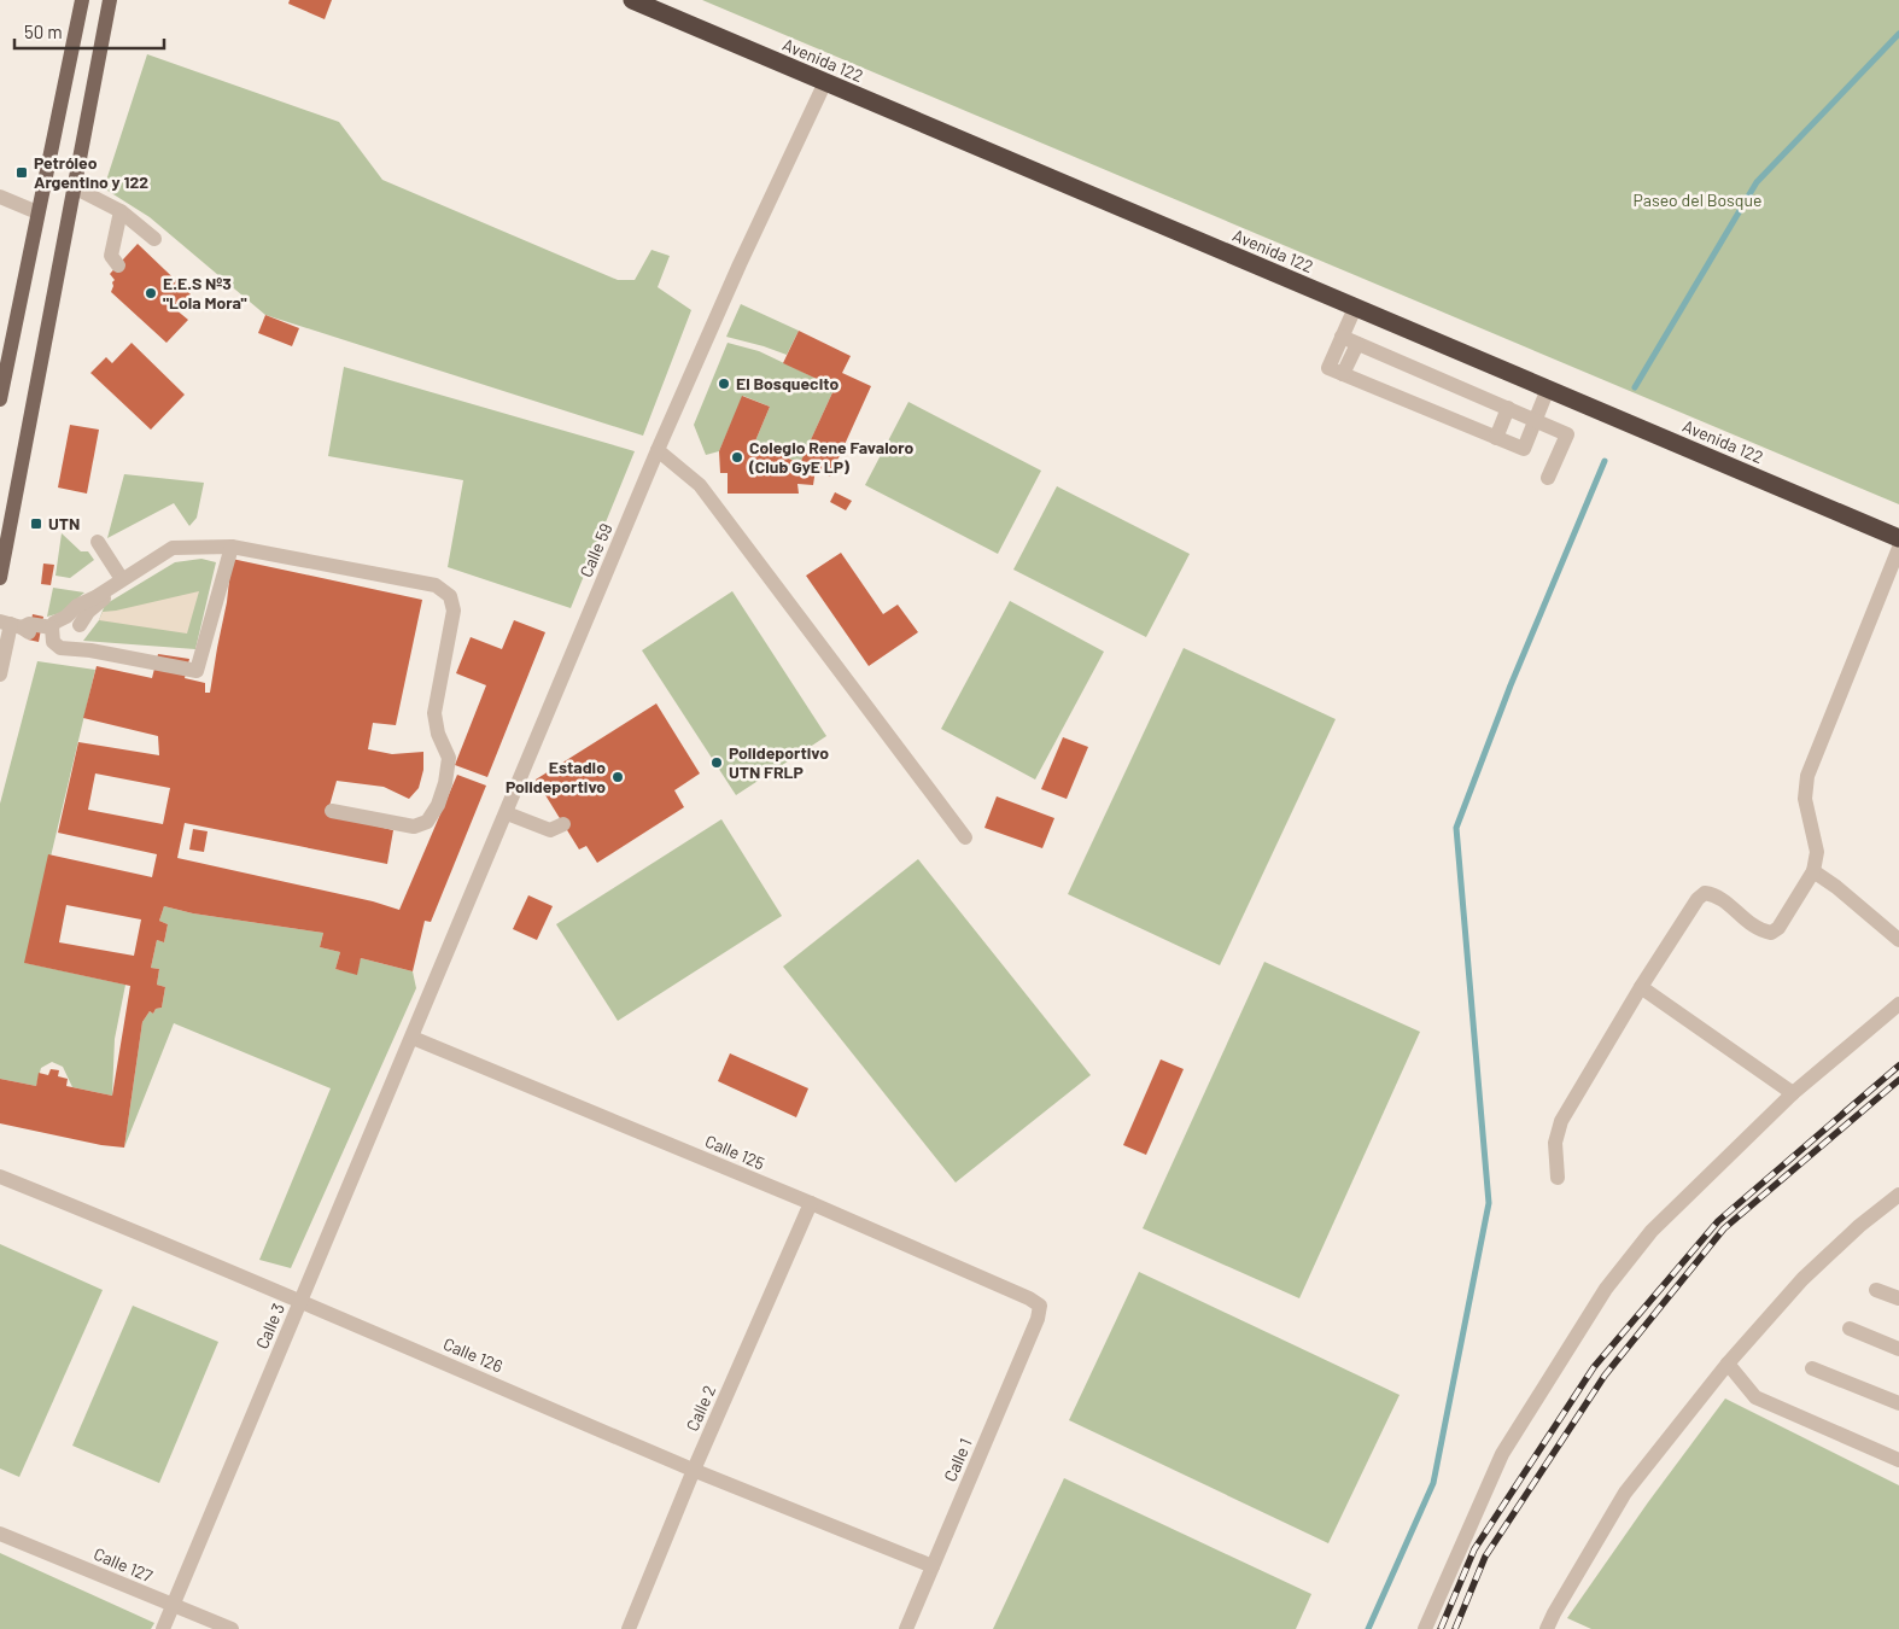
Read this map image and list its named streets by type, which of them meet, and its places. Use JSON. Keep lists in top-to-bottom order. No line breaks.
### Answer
{"streets":{"highway":["Avenida 122"],"street":["Calle 59","Calle 125","Calle 3","Calle 126","Calle 2","Calle 1","Calle 127"]},"crossings":[["Avenida 122","Calle 59"],["Calle 59","Calle 125"],["Calle 59","Calle 3"],["Calle 125","Calle 3"],["Calle 125","Calle 2"],["Calle 125","Calle 1"],["Calle 3","Calle 126"],["Calle 3","Calle 127"],["Calle 126","Calle 2"],["Calle 126","Calle 1"]],"parks":["Paseo del Bosque"],"places":{"transit":["Petróleo Argentino y 122","UTN"],"other":["E.E.S Nº3 \"Lola Mora\"","El Bosquecito","Colegio Rene Favaloro (Club GyE LP)","Polideportivo UTN FRLP","Estadio Polideportivo"]},"scale_bar":"50 m"}
